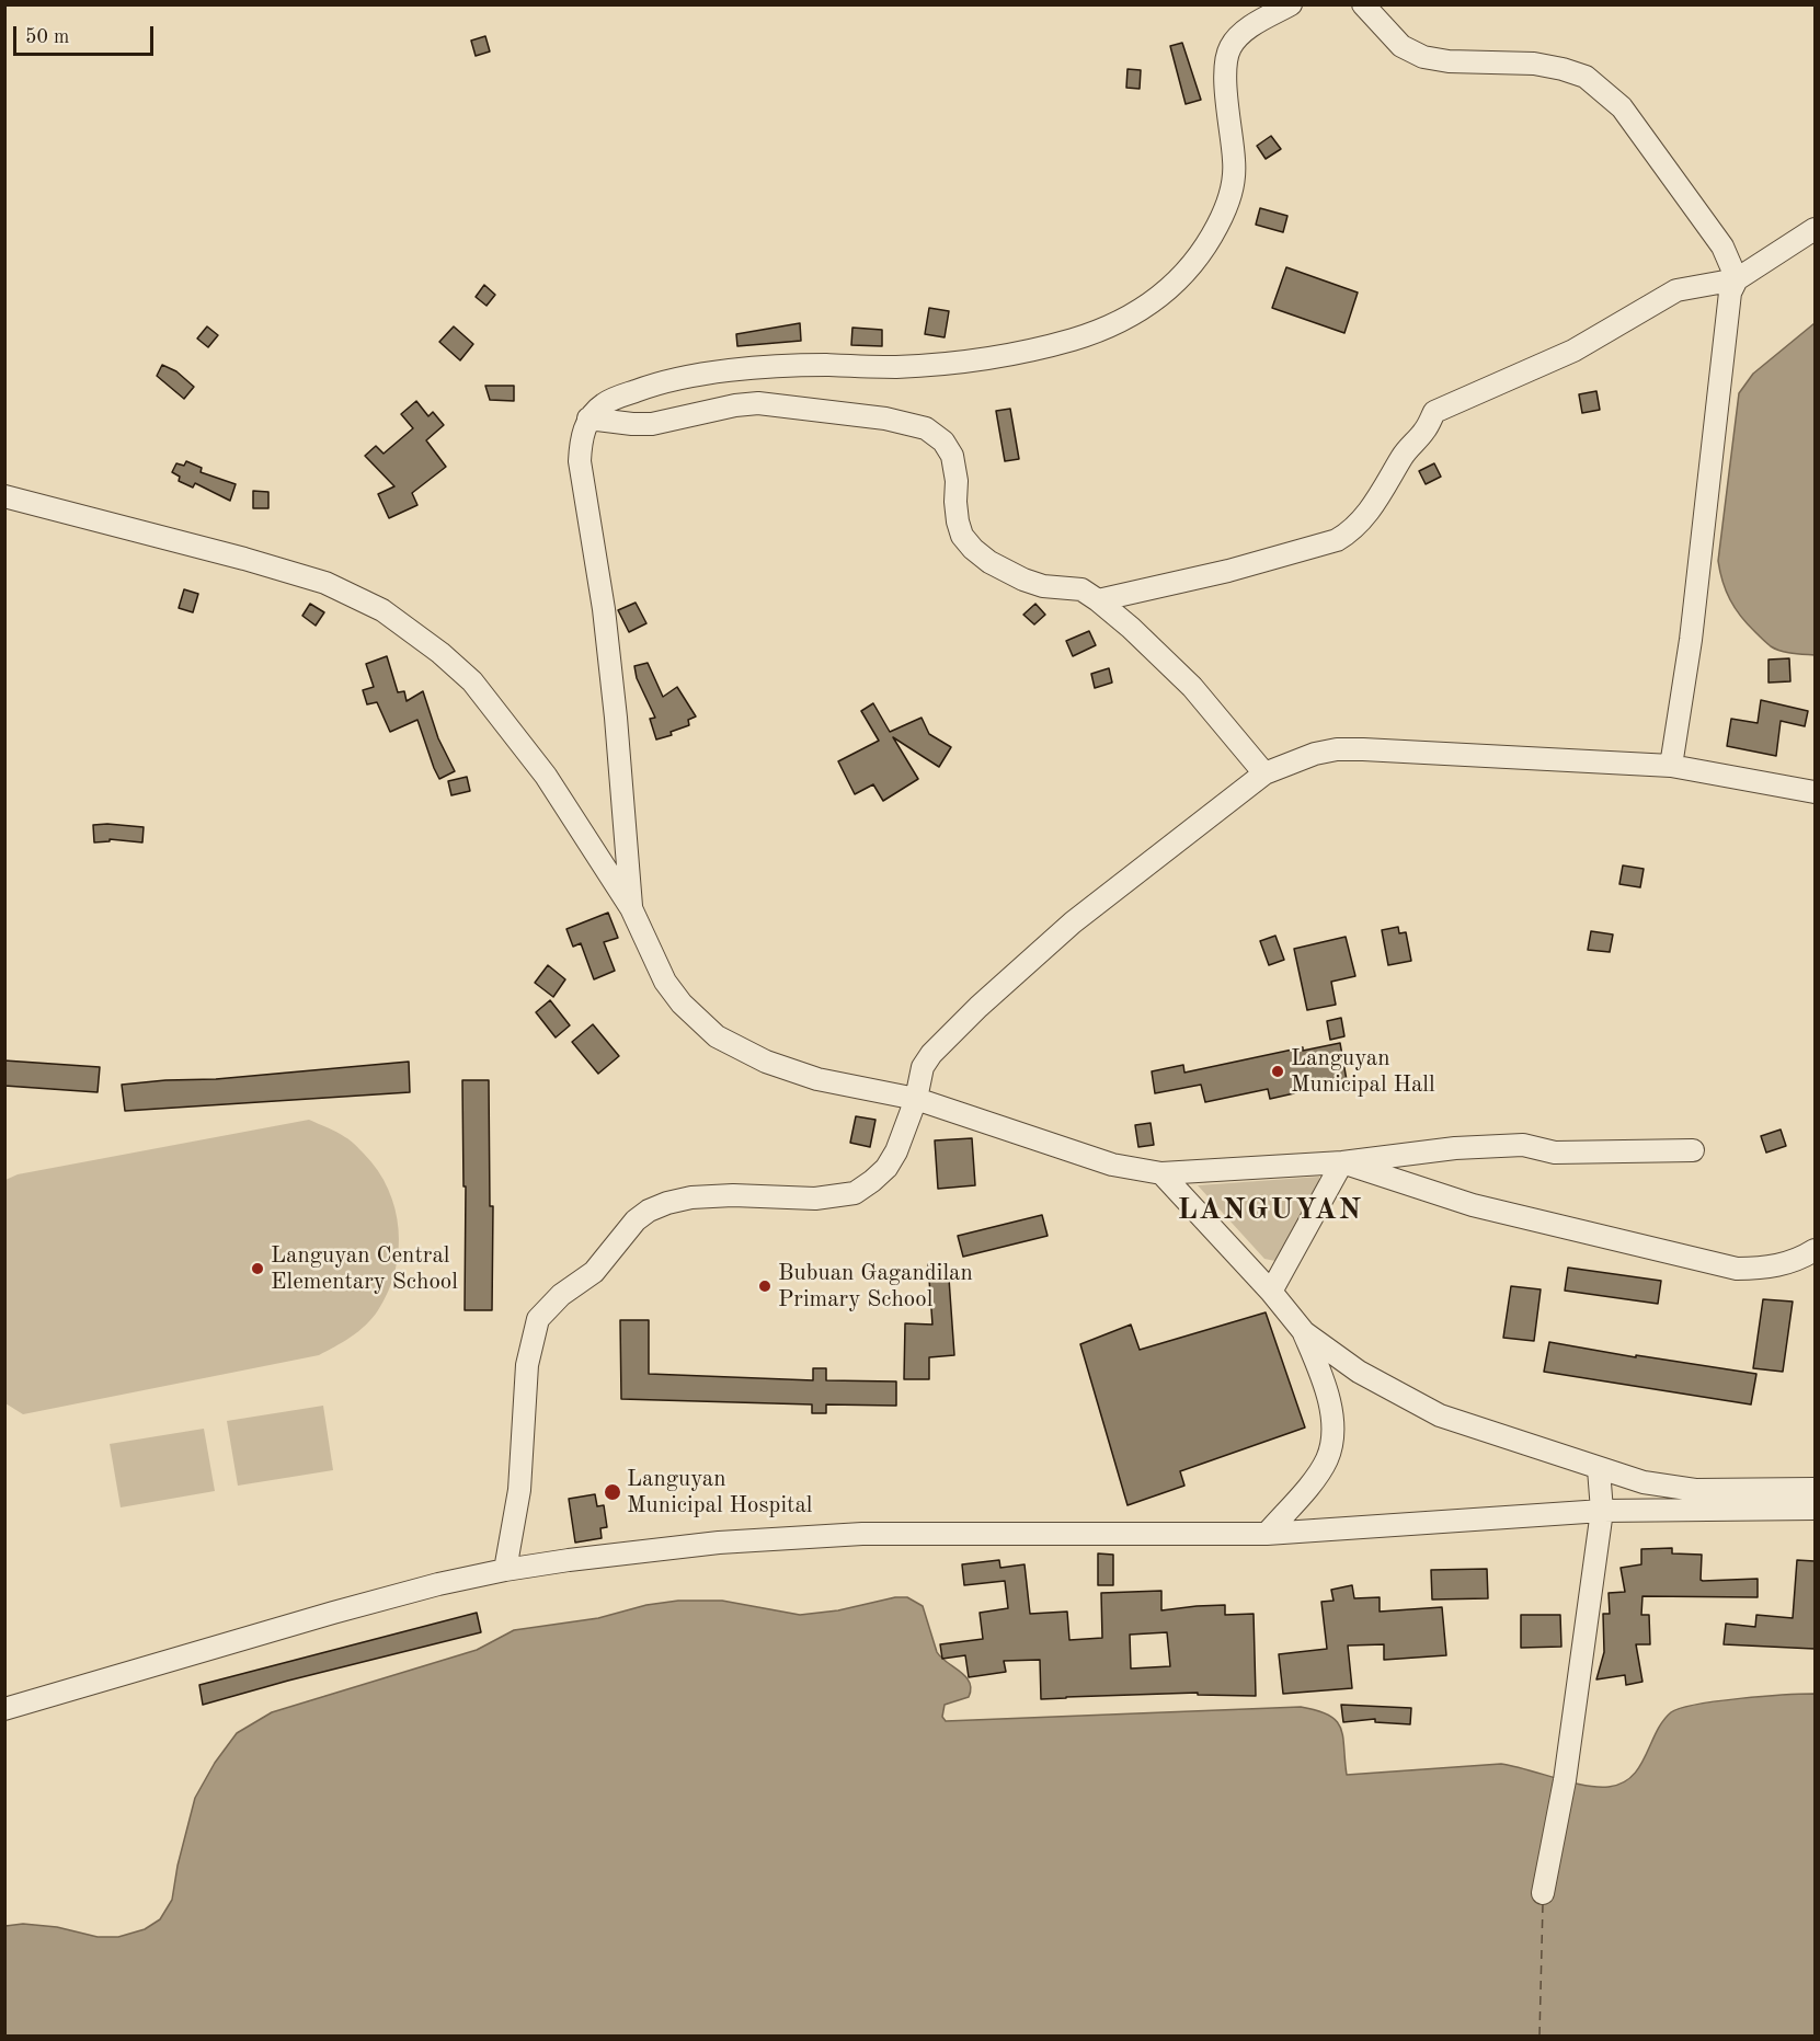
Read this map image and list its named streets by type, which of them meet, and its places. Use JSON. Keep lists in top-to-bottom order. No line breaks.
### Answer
{"districts":["LANGUYAN"],"places":["Languyan Municipal Hall","Languyan Central Elementary School","Bubuan Gagandilan Primary School","Languyan Municipal Hospital"],"scale_bar":"50 m"}
